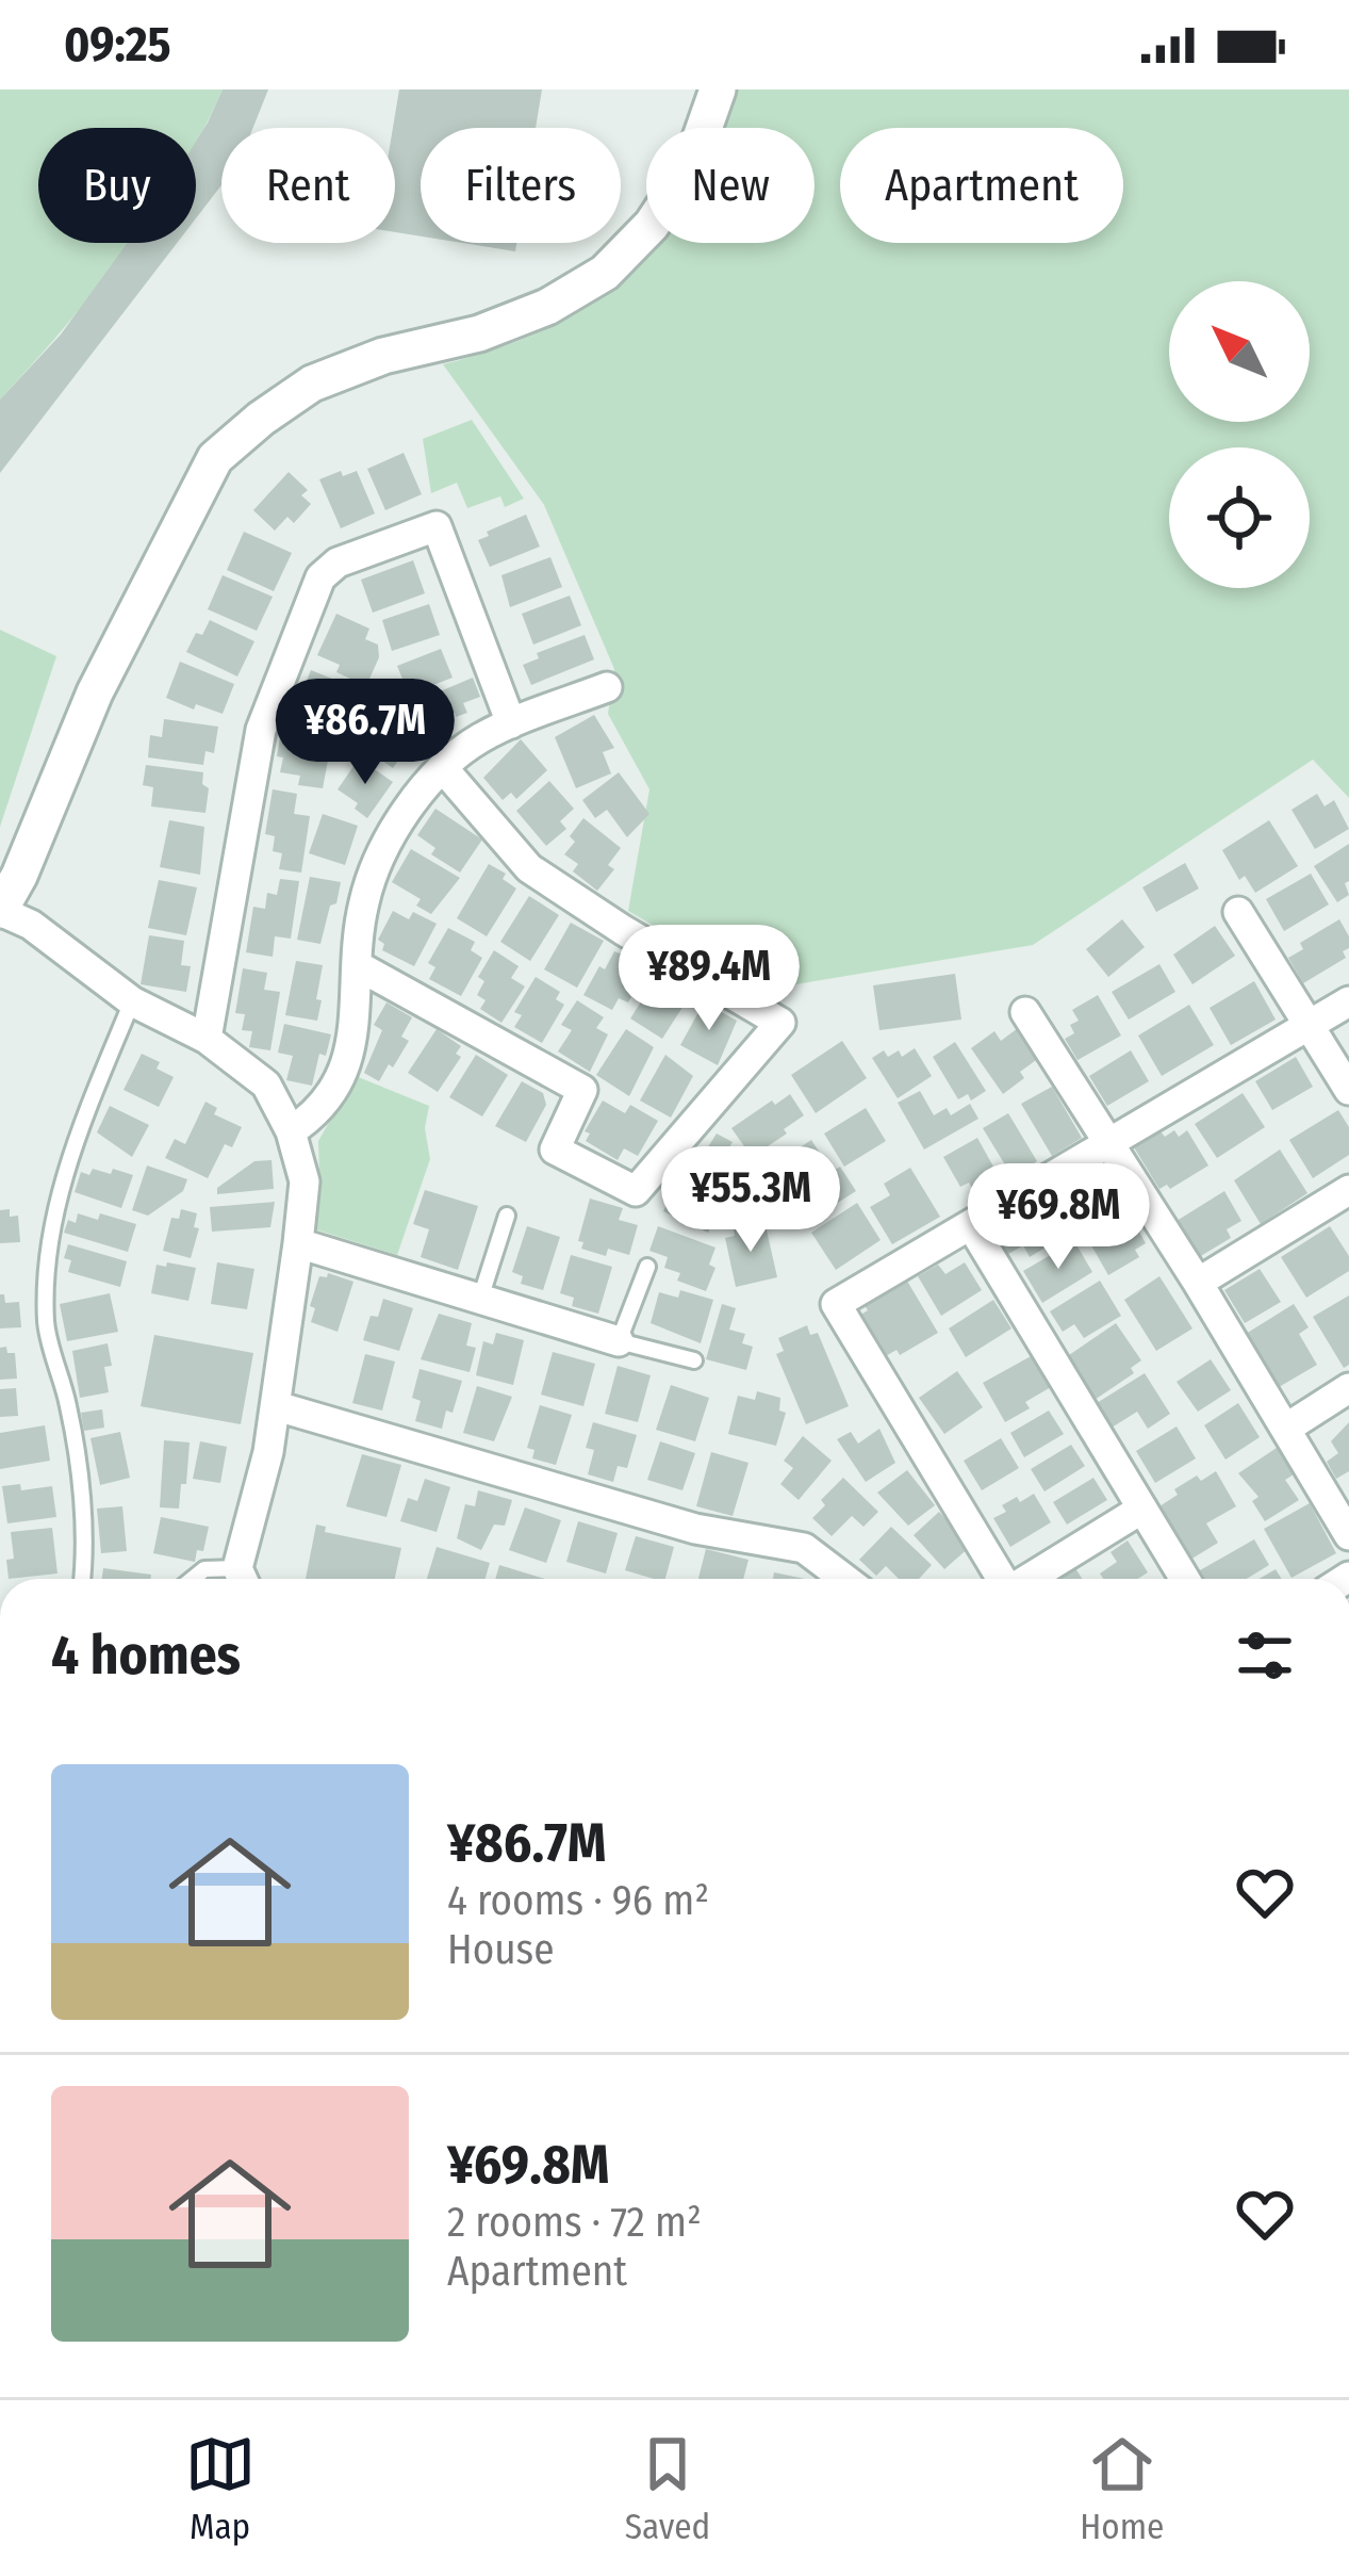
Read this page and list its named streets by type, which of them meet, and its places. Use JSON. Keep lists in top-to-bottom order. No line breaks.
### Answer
{"north":"top left","page":{"status":"09:25","chip":["Buy","Rent","Filters","New","Apartment"],"price":["¥86.7M","¥89.4M","¥55.3M","¥69.8M"],"heading":"4 homes","list":[{"name":"¥86.7M","note":"4 rooms · 96 m² · House"},{"name":"¥69.8M","note":"2 rooms · 72 m² · Apartment"}],"tabs":["Map","Saved","Home"]}}
